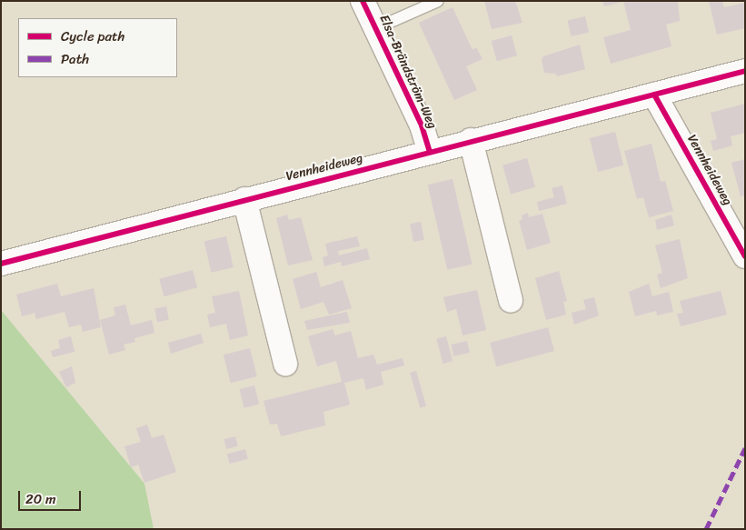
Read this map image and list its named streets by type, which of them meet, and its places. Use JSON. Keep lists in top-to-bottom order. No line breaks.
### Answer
{"streets":{"street":["Elsa-Brändström-Weg","Vennheideweg"]},"crossings":[["Elsa-Brändström-Weg","Vennheideweg"]],"legend":["Cycle path","Path"],"scale_bar":"20 m"}
